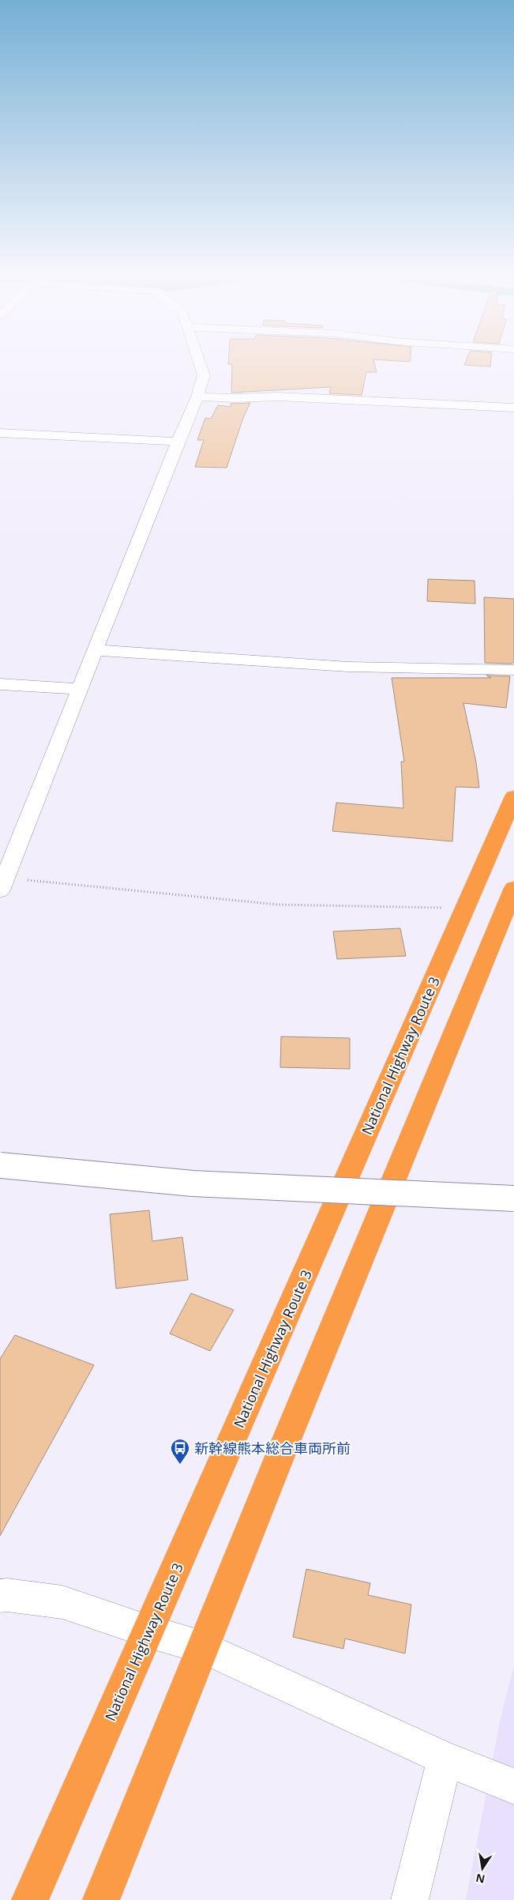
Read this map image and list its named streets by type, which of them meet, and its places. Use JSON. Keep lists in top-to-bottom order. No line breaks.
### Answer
{"streets":{"highway":["National Highway Route 3"]},"places":{"bus stop":["新幹線熊本総合車両所前"]},"north":"bottom"}
